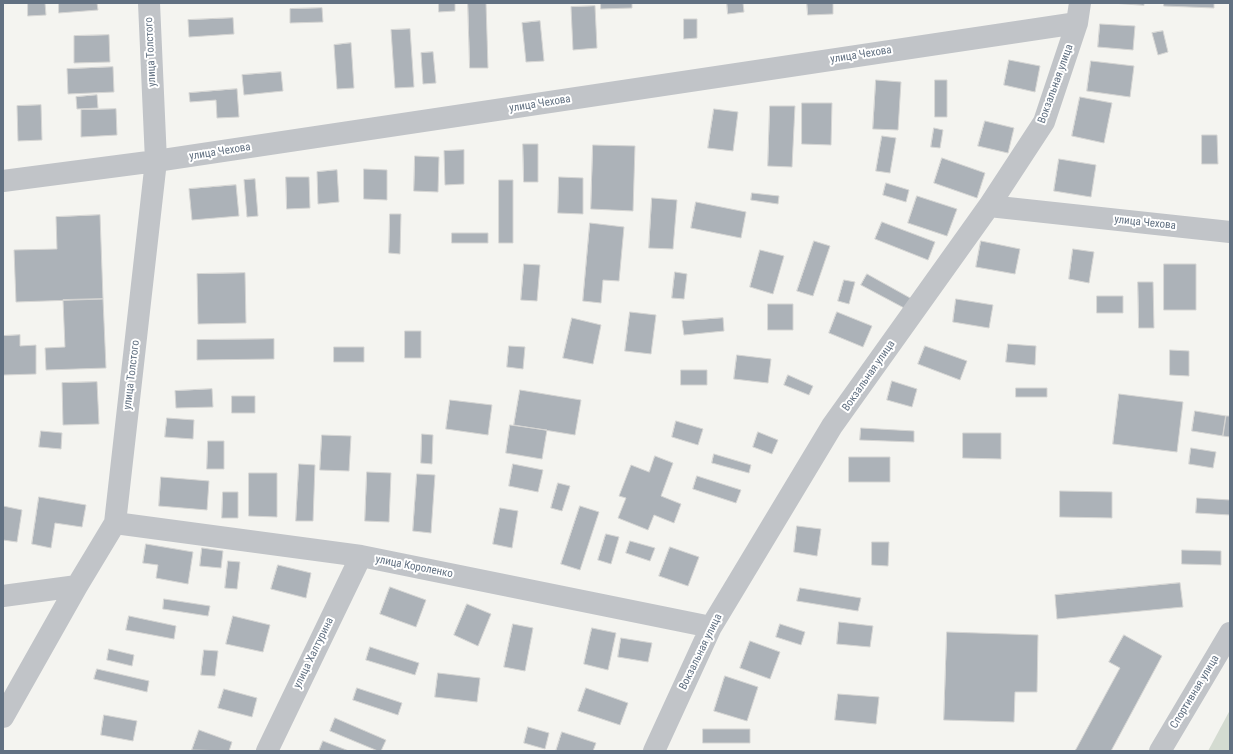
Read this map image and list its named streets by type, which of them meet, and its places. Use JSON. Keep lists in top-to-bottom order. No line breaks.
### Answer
{"streets":{"street":["улица Толстого","улица Чехова","Вокзальная улица","улица Короленко","улица Халтурина","Спортивная улица"]},"crossings":[["улица Толстого","улица Чехова"],["улица Толстого","улица Короленко"],["улица Чехова","Вокзальная улица"],["Вокзальная улица","улица Короленко"],["улица Короленко","улица Халтурина"]]}
